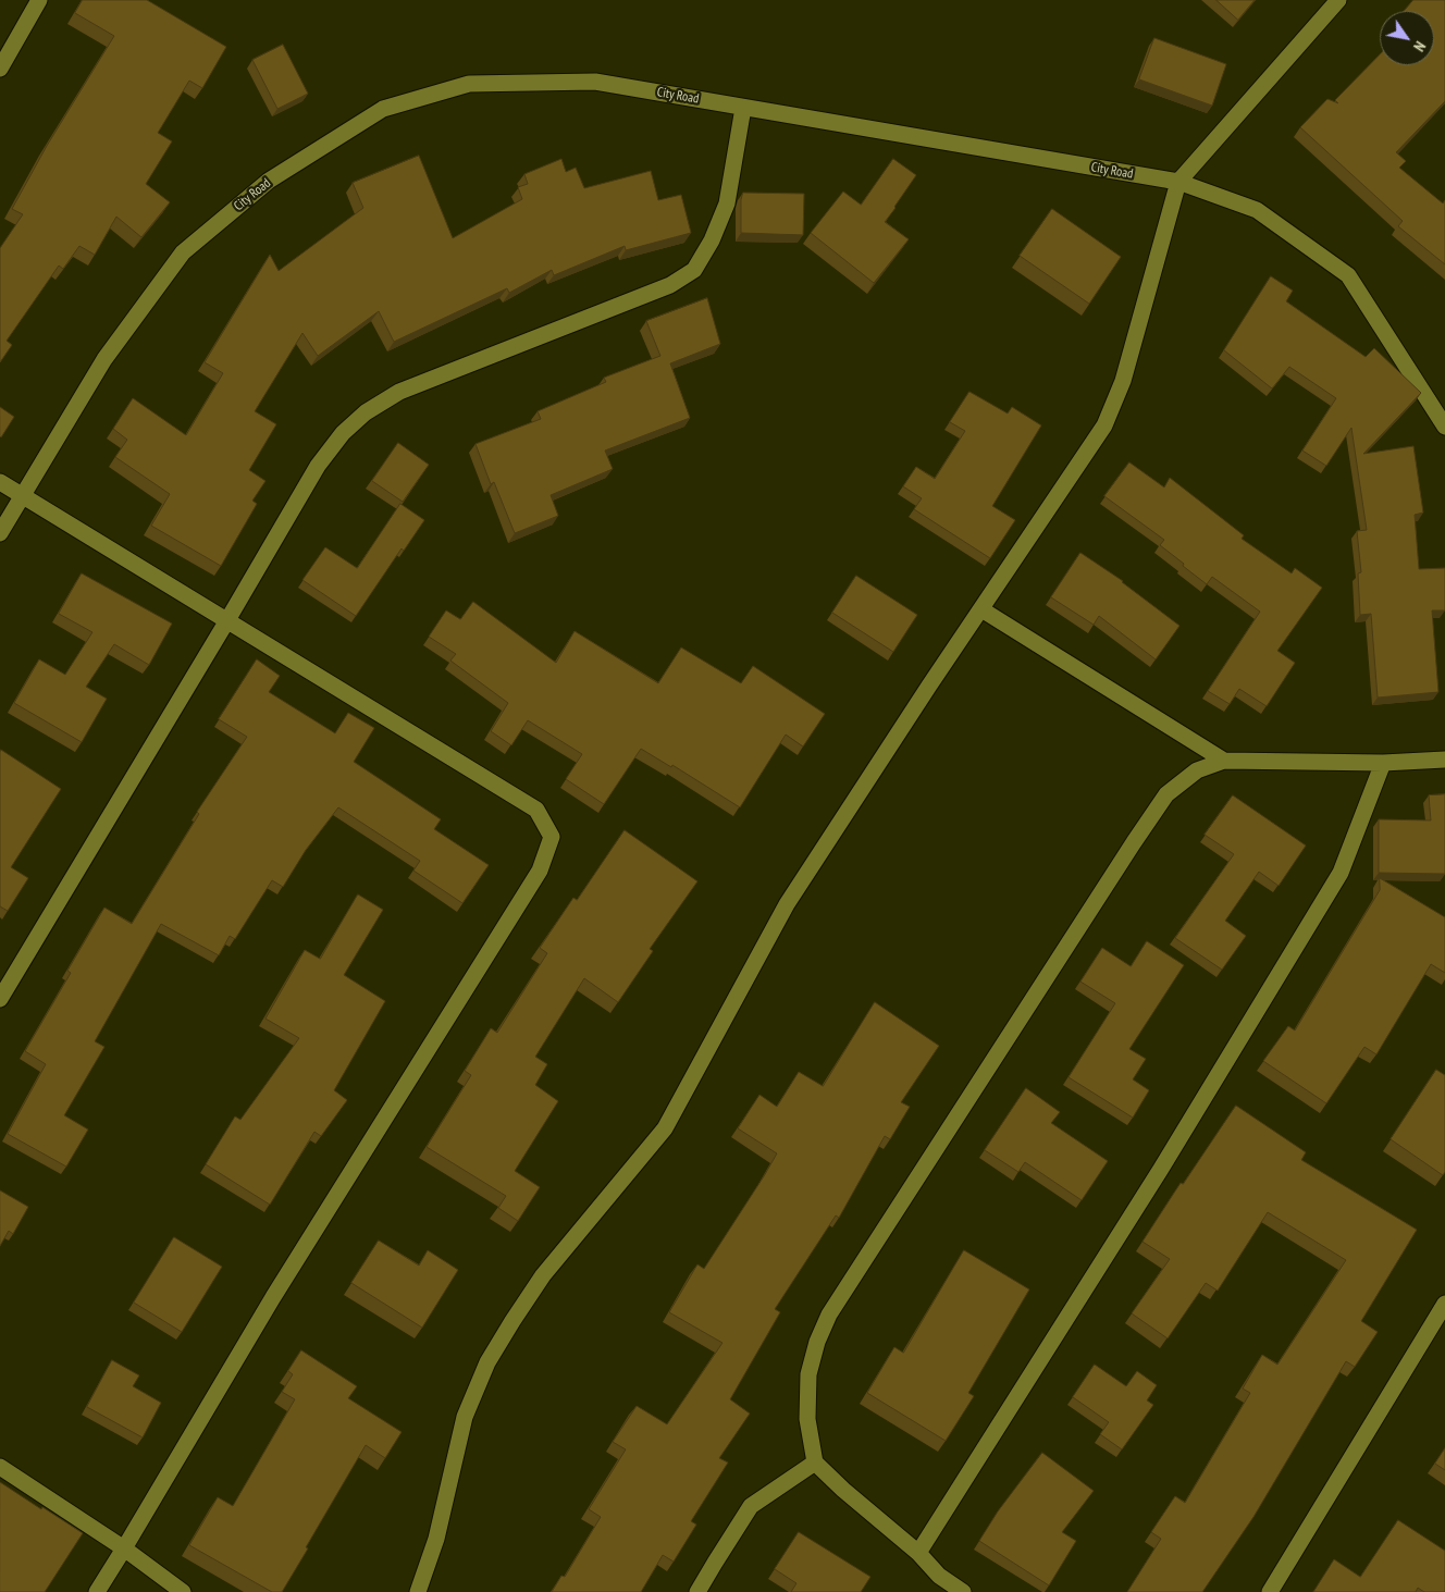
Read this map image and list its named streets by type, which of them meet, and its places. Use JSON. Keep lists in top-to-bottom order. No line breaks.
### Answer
{"streets":{"street":["City Road"]},"north":"bottom right"}
